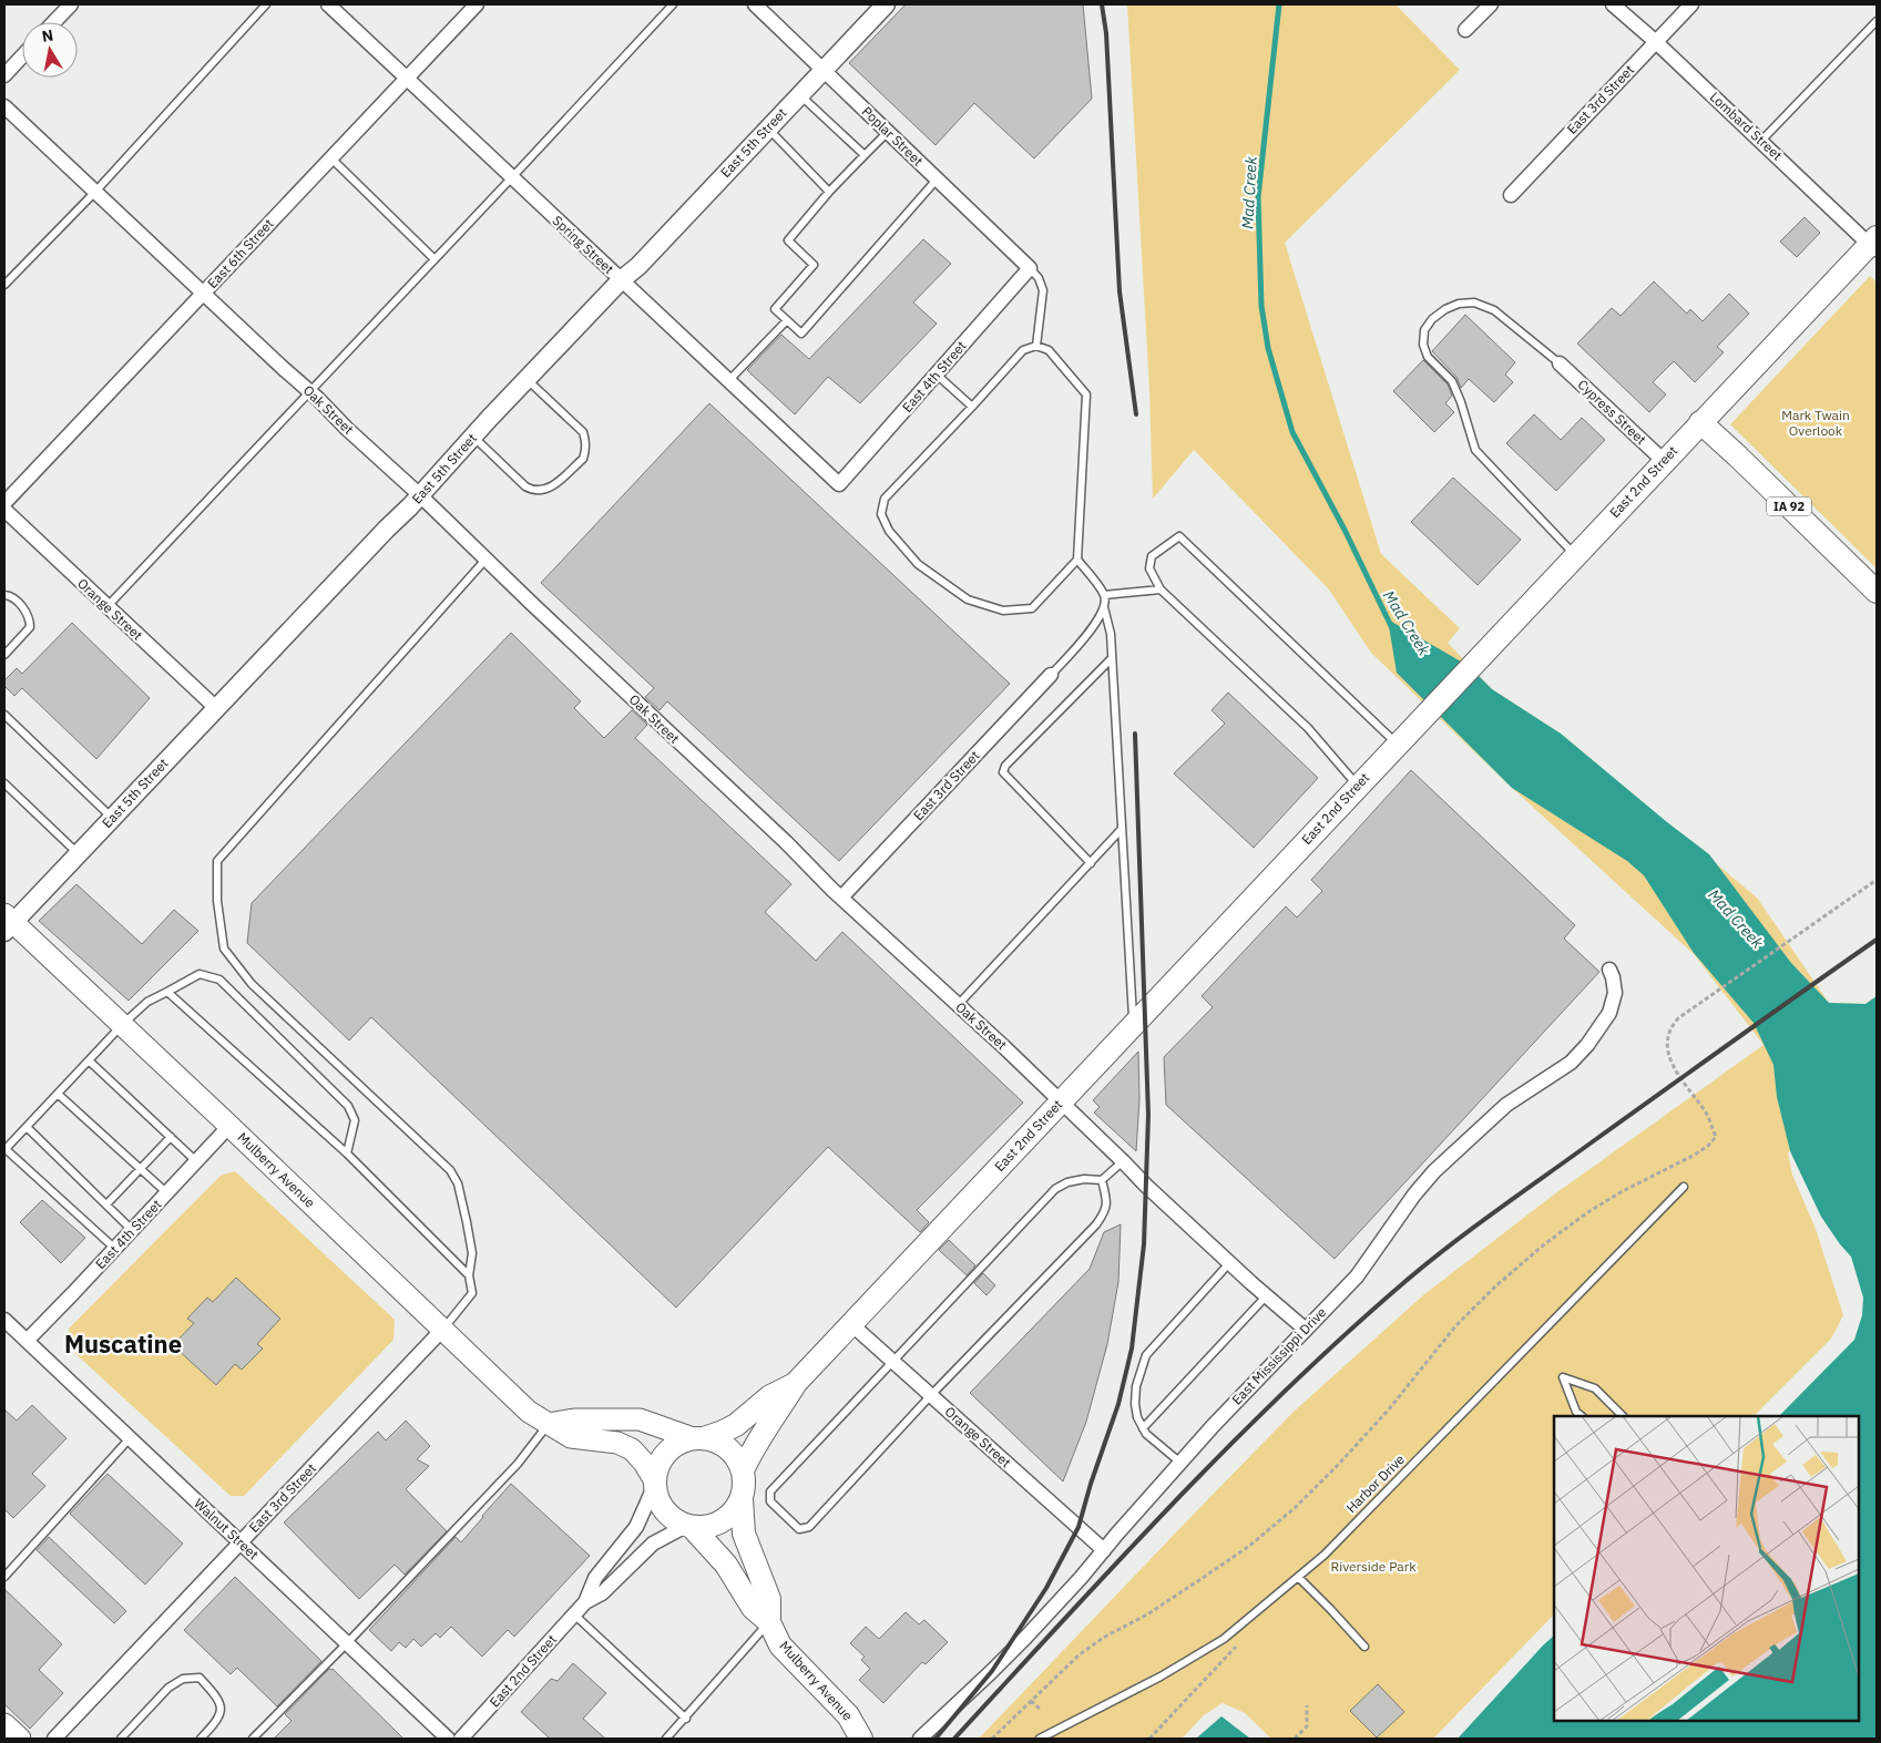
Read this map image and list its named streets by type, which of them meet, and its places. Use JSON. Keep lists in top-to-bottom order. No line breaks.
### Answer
{"streets":{"main road":["East 2nd Street","IA 92","Mulberry Avenue"],"street":["East 3rd Street","Lombard Street","Poplar Street","East 5th Street","Spring Street","East 6th Street","East 4th Street","Oak Street","Cypress Street","Orange Street","East Mississippi Drive","Walnut Street"],"lane":["Harbor Drive"]},"crossings":[["East 3rd Street","Lombard Street"],["East 3rd Street","Oak Street"],["East 3rd Street","Mulberry Avenue"],["East 3rd Street","Walnut Street"],["Lombard Street","East 2nd Street"],["Poplar Street","East 5th Street"],["Poplar Street","East 4th Street"],["East 5th Street","Spring Street"],["East 5th Street","Oak Street"],["East 5th Street","Orange Street"],["East 5th Street","Mulberry Avenue"],["Spring Street","East 6th Street"],["Spring Street","East 4th Street"],["East 6th Street","Oak Street"],["East 4th Street","Mulberry Avenue"],["East 4th Street","Walnut Street"],["Oak Street","East 2nd Street"],["Oak Street","East Mississippi Drive"],["Cypress Street","East 2nd Street"],["East 2nd Street","IA 92"],["East 2nd Street","Orange Street"],["East 2nd Street","Mulberry Avenue"],["Orange Street","East Mississippi Drive"]],"districts":["Muscatine"],"water":["Mad Creek"],"parks":["Mark Twain Overlook","Riverside Park"],"north":"top"}
